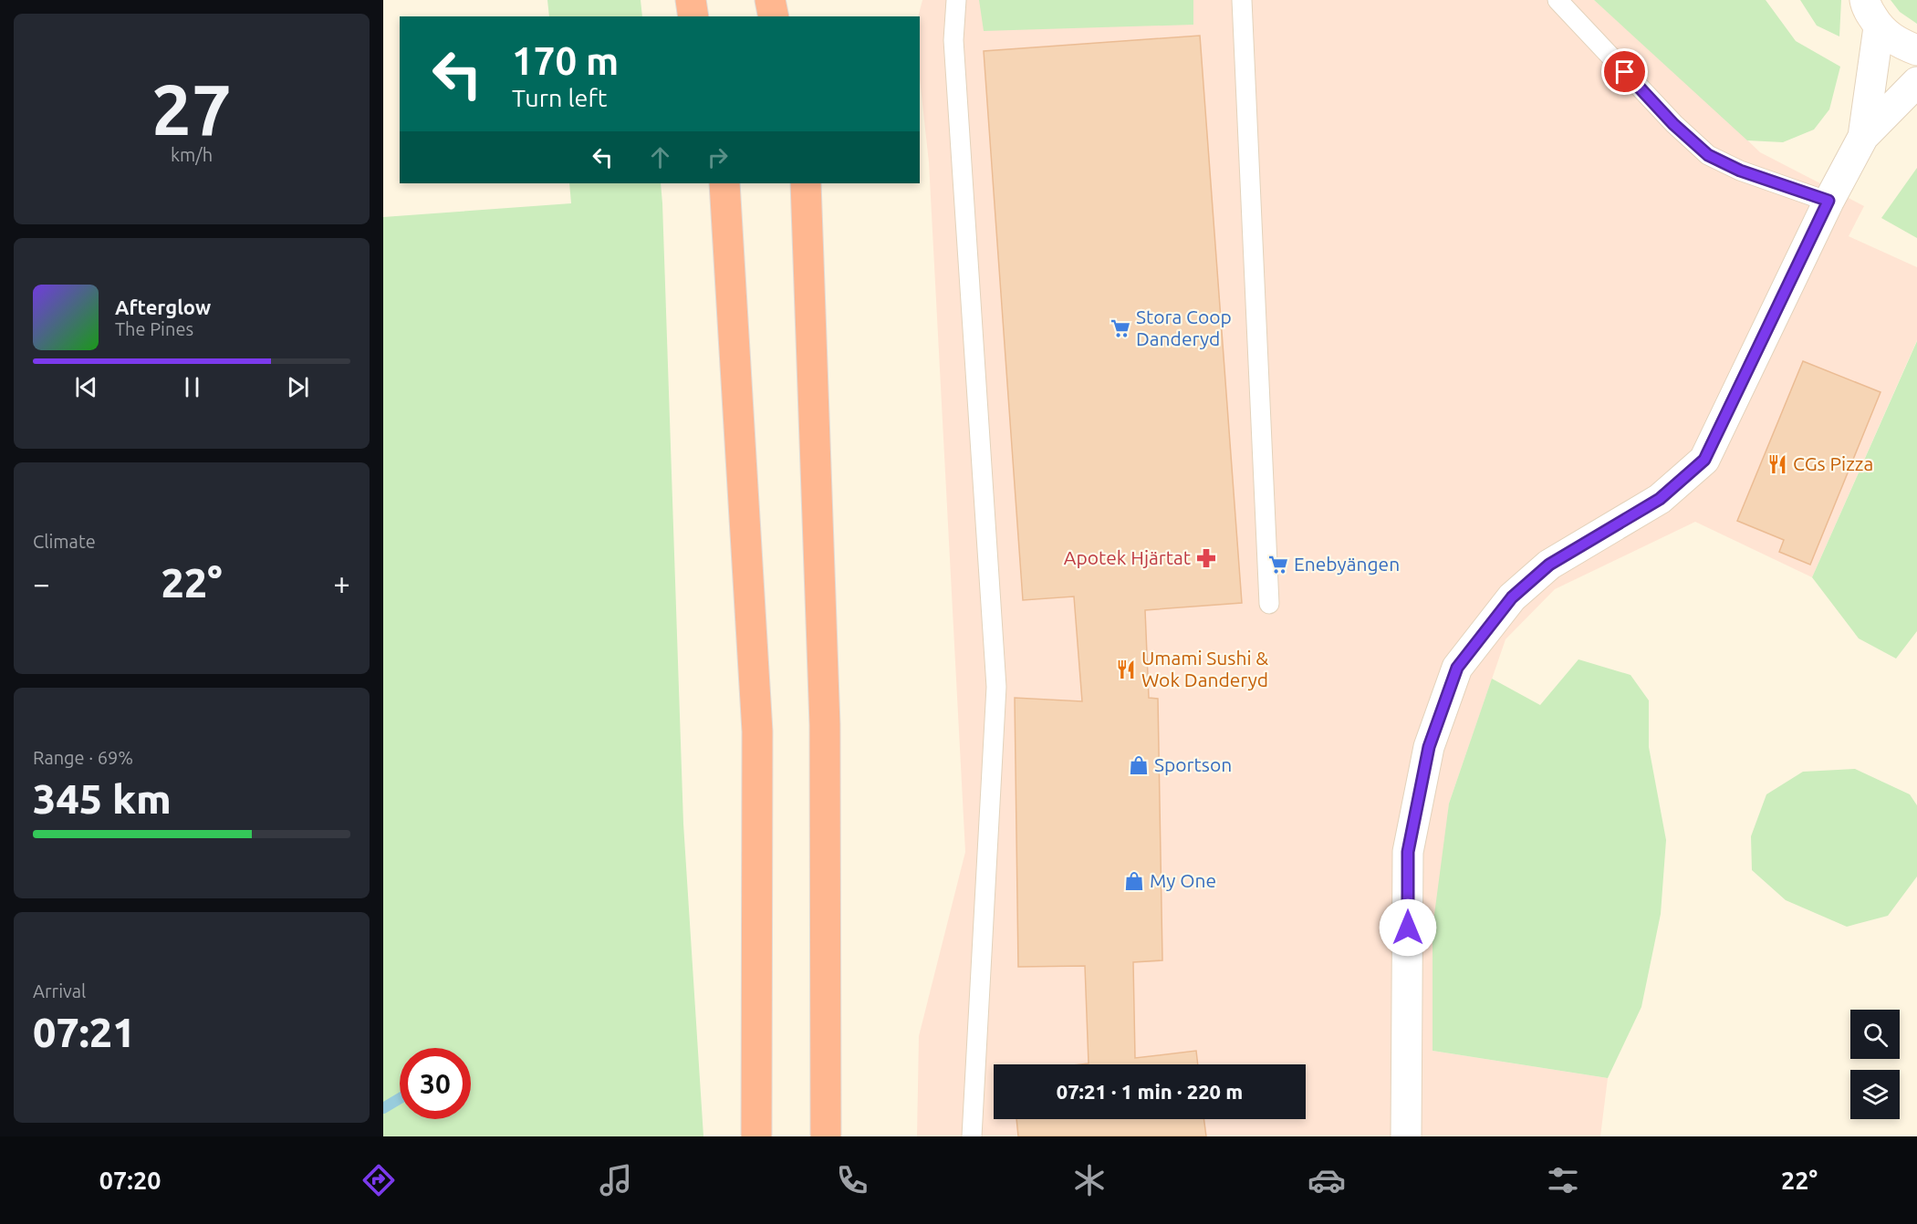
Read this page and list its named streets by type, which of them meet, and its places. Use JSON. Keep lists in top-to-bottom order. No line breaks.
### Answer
{"places":{"supermarket":["Stora Coop Danderyd","Enebyängen"],"restaurant":["CGs Pizza","Umami Sushi & Wok Danderyd"],"pharmacy":["Apotek Hjärtat"],"shop":["Sportson","My One"]},"page":{"tile":[["27","km/h"],"Climate",["Range · 69%","345 km"],["Arrival","07:21"]],"turn":["170 m","Turn left"],"song":["Afterglow","The Pines"],"heat":["−","22°","+"],"limit":"30","trip":"07:21 · 1 min · 220 m","tabs":["07:20","22°"]}}
